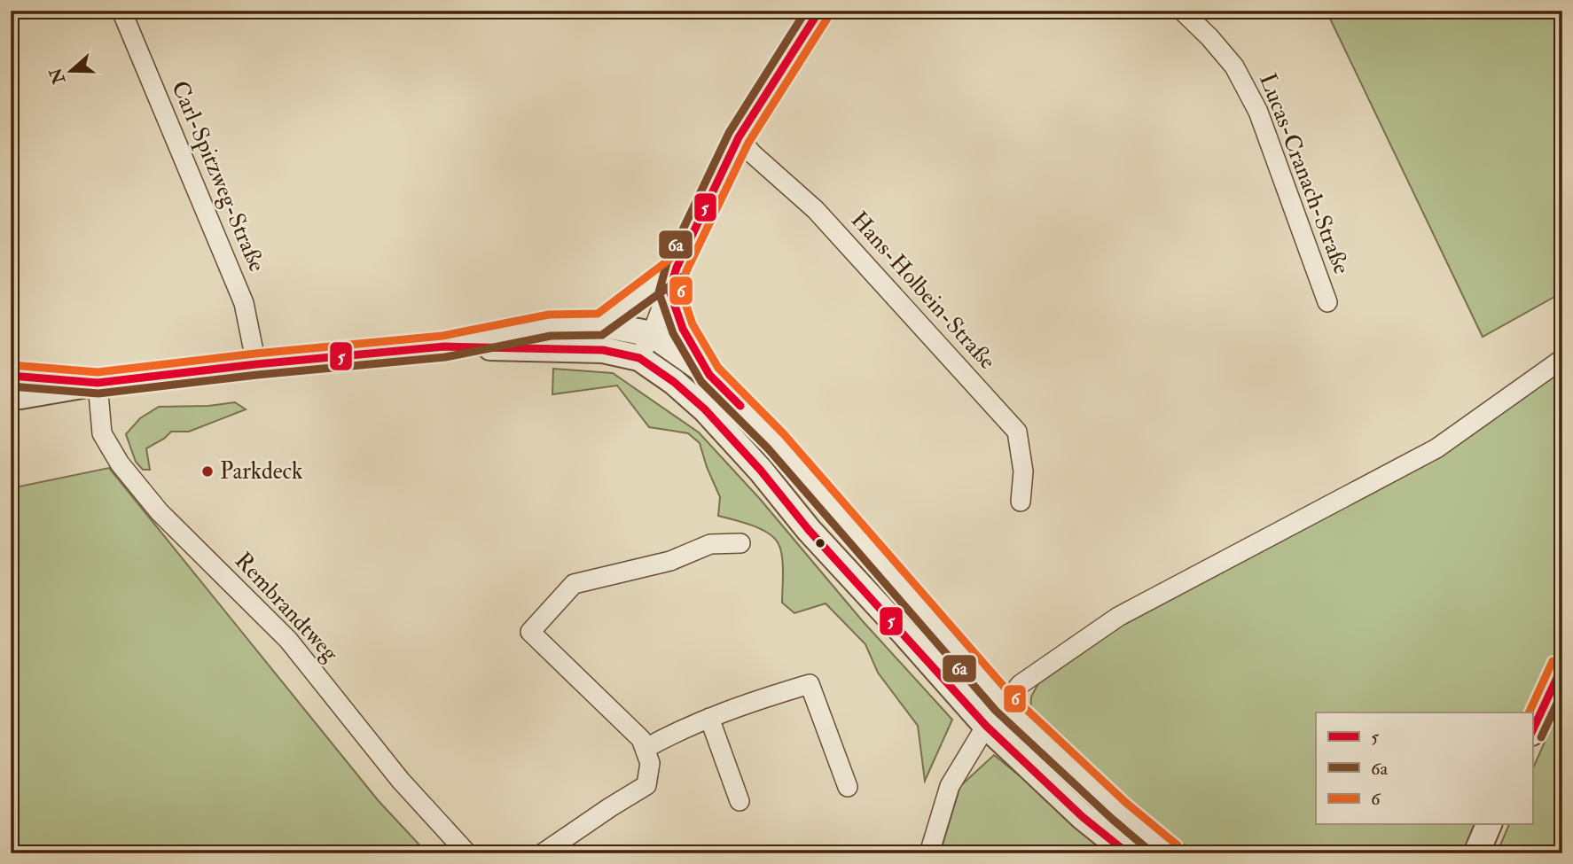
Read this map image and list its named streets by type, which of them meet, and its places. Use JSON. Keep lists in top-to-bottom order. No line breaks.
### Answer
{"streets":{"street":["Lucas-Cranach-Straße","Carl-Spitzweg-Straße","Hans-Holbein-Straße","Rembrandtweg"]},"places":["Parkdeck"],"lines":["transit line 5","transit line 6a","transit line 6"],"legend":["5","6a","6"],"north":"left"}
